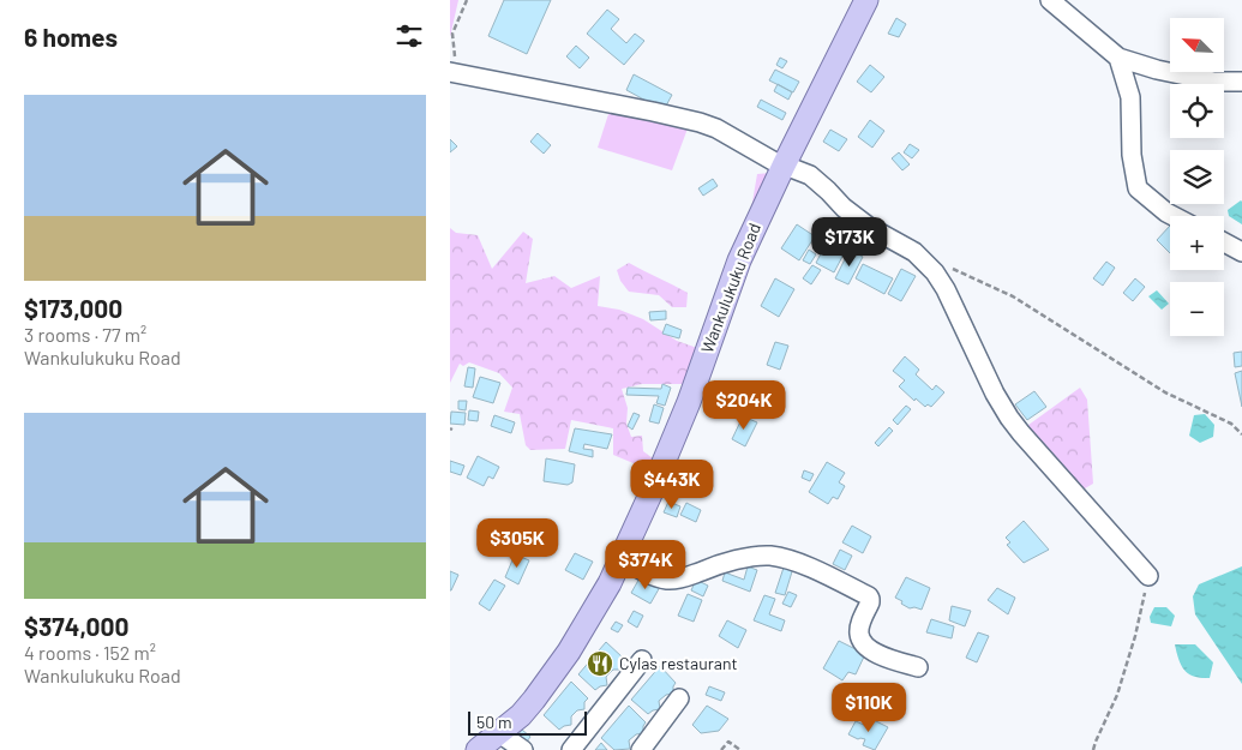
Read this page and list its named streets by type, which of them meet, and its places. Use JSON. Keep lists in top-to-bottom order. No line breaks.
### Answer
{"streets":{"main road":["Wankulukuku Road"]},"places":{"restaurant":["Cylas restaurant"]},"scale_bar":"50 m","north":"top left","page":{"heading":"6 homes","map_buttons":["+","−"],"list":[{"name":"$173,000","note":"3 rooms · 77 m² · Wankulukuku Road"},{"name":"$374,000","note":"4 rooms · 152 m² · Wankulukuku Road"}],"price":["$173K","$204K","$443K","$305K","$374K","$110K"],"scale":"50 m"}}
